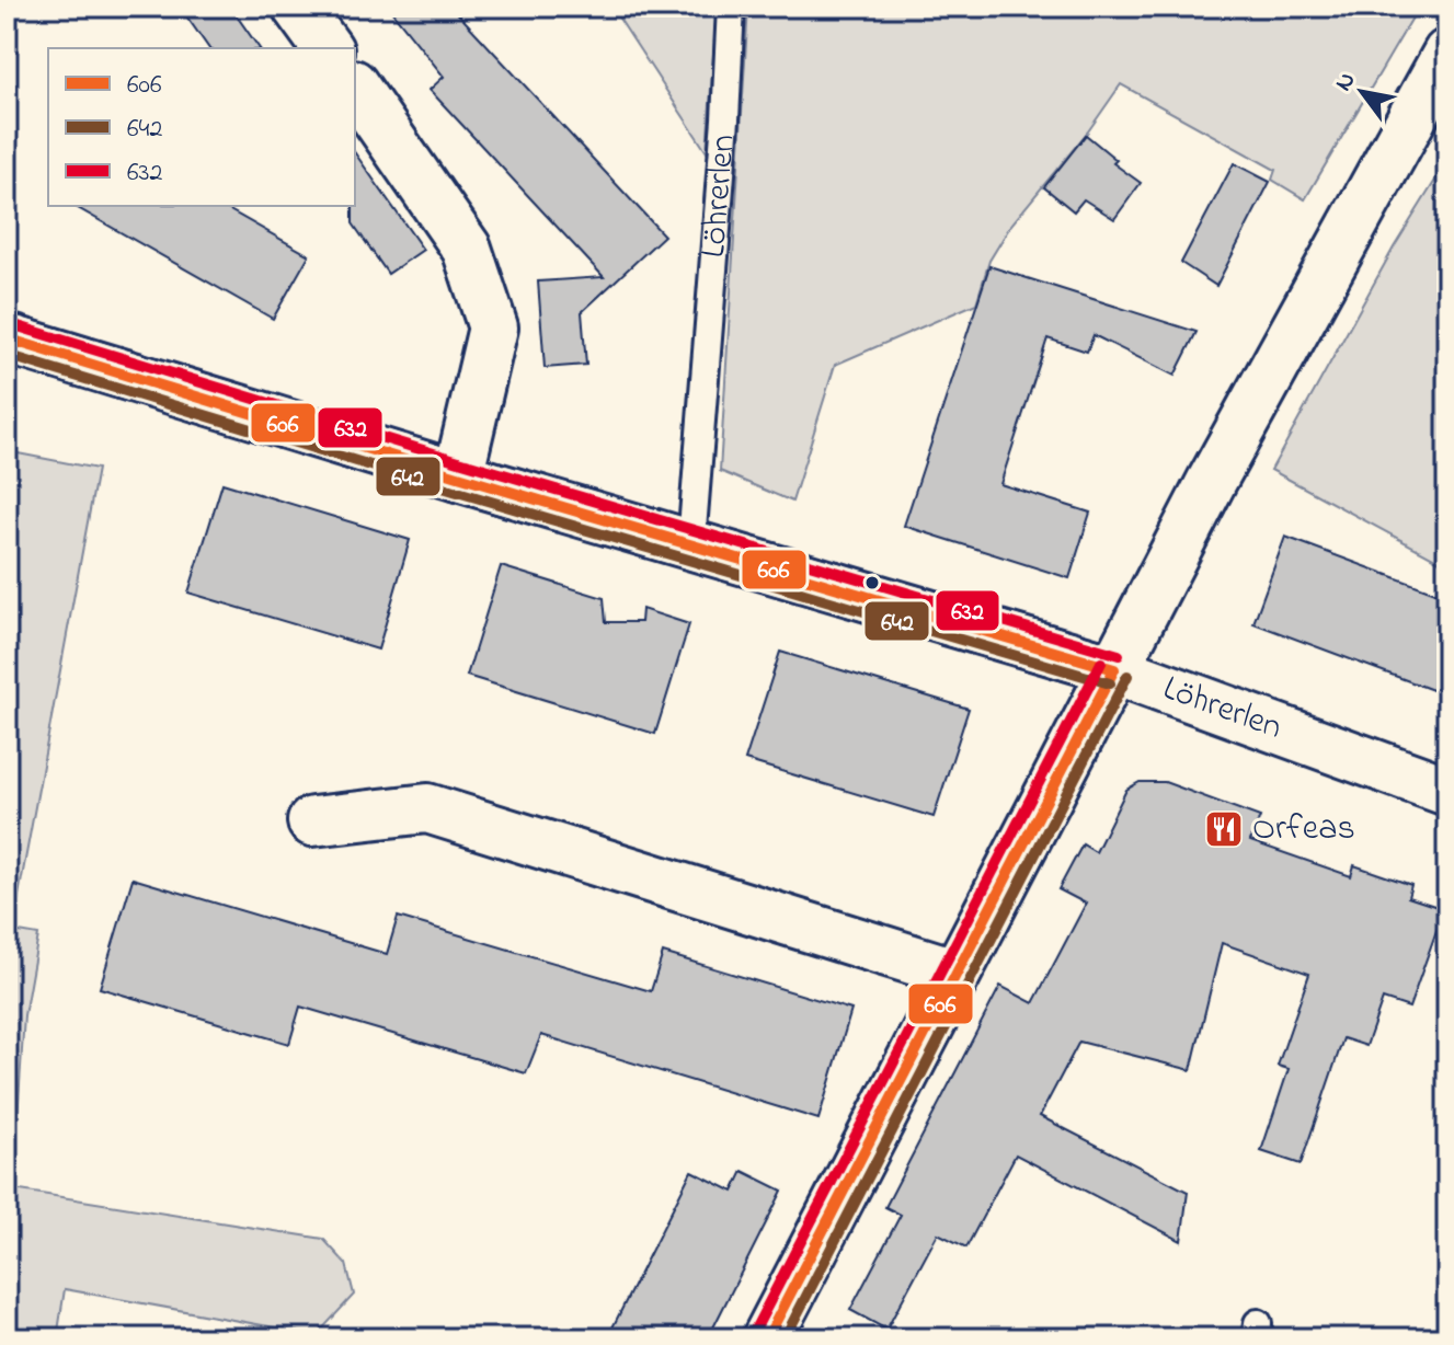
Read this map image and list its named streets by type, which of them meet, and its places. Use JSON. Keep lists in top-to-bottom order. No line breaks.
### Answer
{"streets":{"street":["Löhrerlen"]},"places":{"restaurant":["Orfeas"]},"lines":["transit line 632","transit line 606","transit line 642"],"legend":["606","642","632"],"north":"top left"}
